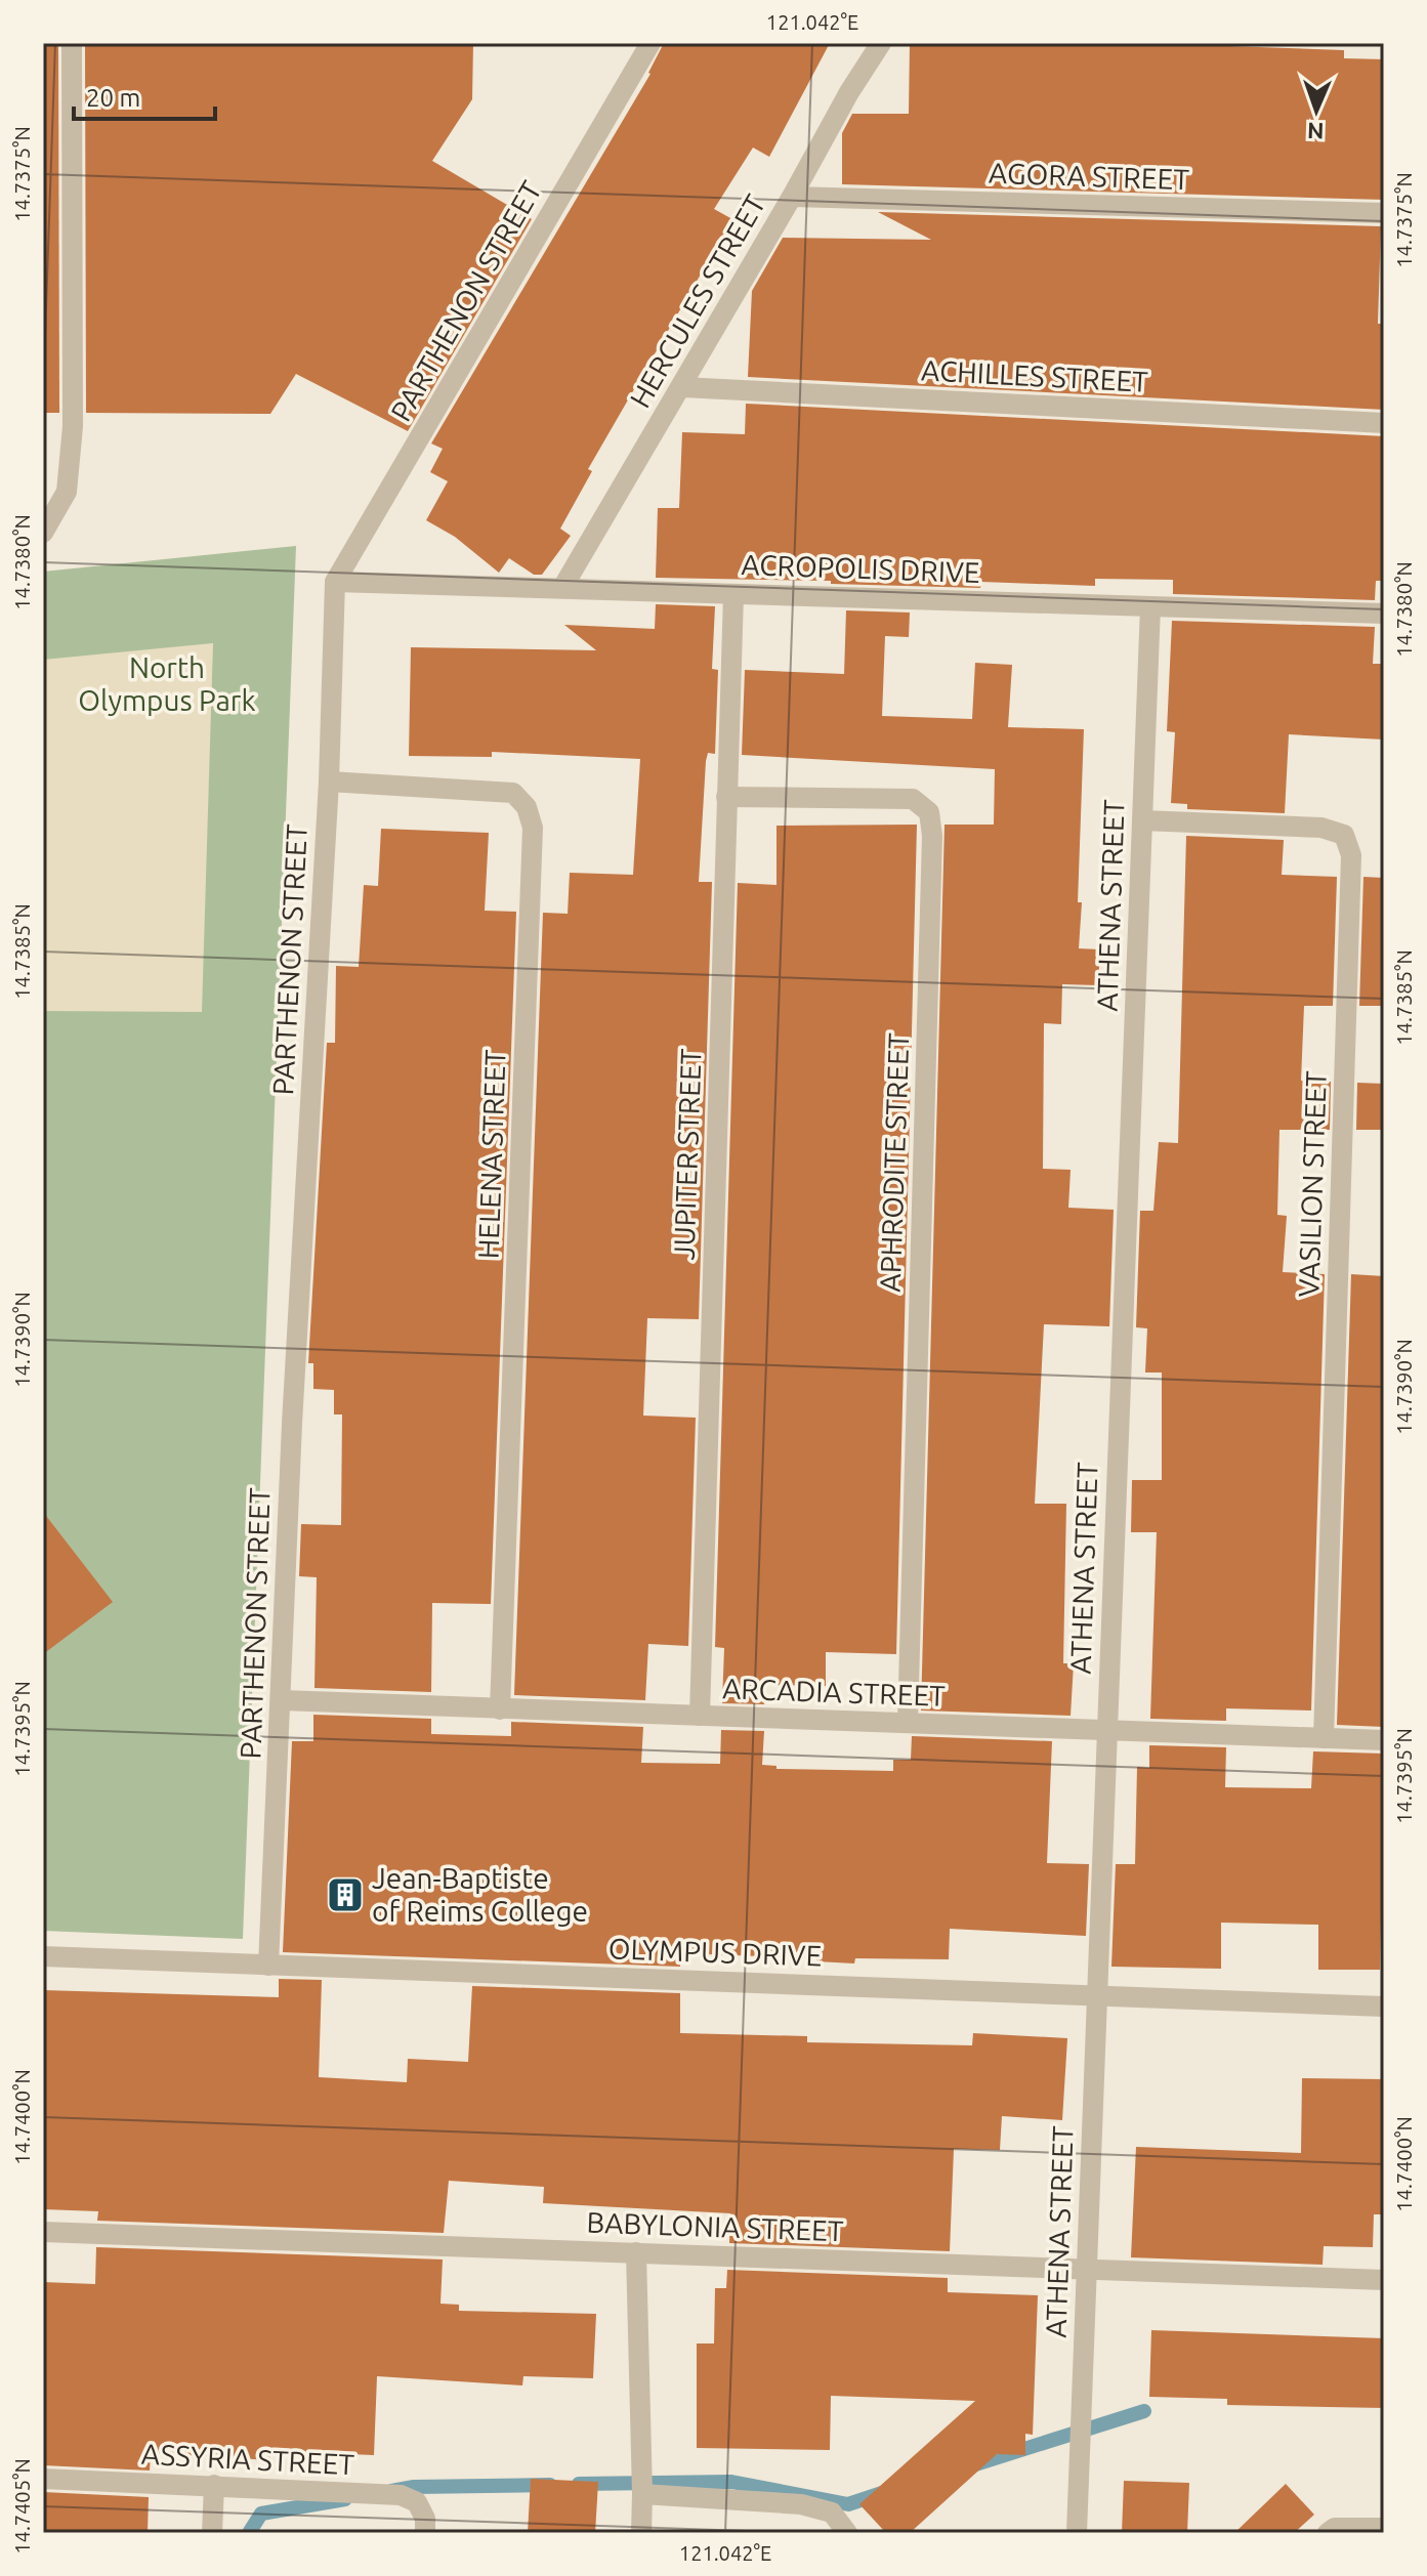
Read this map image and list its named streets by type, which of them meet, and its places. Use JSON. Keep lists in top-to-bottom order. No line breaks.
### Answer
{"streets":{"street":["AGORA STREET","PARTHENON STREET","HERCULES STREET","ACHILLES STREET","ACROPOLIS DRIVE","ATHENA STREET","HELENA STREET","JUPITER STREET","APHRODITE STREET","VASILION STREET","ARCADIA STREET","OLYMPUS DRIVE","BABYLONIA STREET","ASSYRIA STREET"]},"crossings":[["AGORA STREET","HERCULES STREET"],["PARTHENON STREET","ACROPOLIS DRIVE"],["PARTHENON STREET","HELENA STREET"],["PARTHENON STREET","ARCADIA STREET"],["PARTHENON STREET","OLYMPUS DRIVE"],["HERCULES STREET","ACHILLES STREET"],["HERCULES STREET","ACROPOLIS DRIVE"],["ACROPOLIS DRIVE","ATHENA STREET"],["ACROPOLIS DRIVE","JUPITER STREET"],["ATHENA STREET","VASILION STREET"],["ATHENA STREET","ARCADIA STREET"],["ATHENA STREET","OLYMPUS DRIVE"],["ATHENA STREET","BABYLONIA STREET"],["HELENA STREET","ARCADIA STREET"],["JUPITER STREET","APHRODITE STREET"],["JUPITER STREET","ARCADIA STREET"],["APHRODITE STREET","ARCADIA STREET"],["VASILION STREET","ARCADIA STREET"]],"parks":["North Olympus Park"],"places":{"building":["Jean-Baptiste of Reims College"]},"scale_bar":"20 m","north":"bottom","coordinates":["121.042°E","14.7375°N","14.7380°N","14.7385°N","14.7390°N","14.7395°N","14.7400°N","14.7405°N"]}
